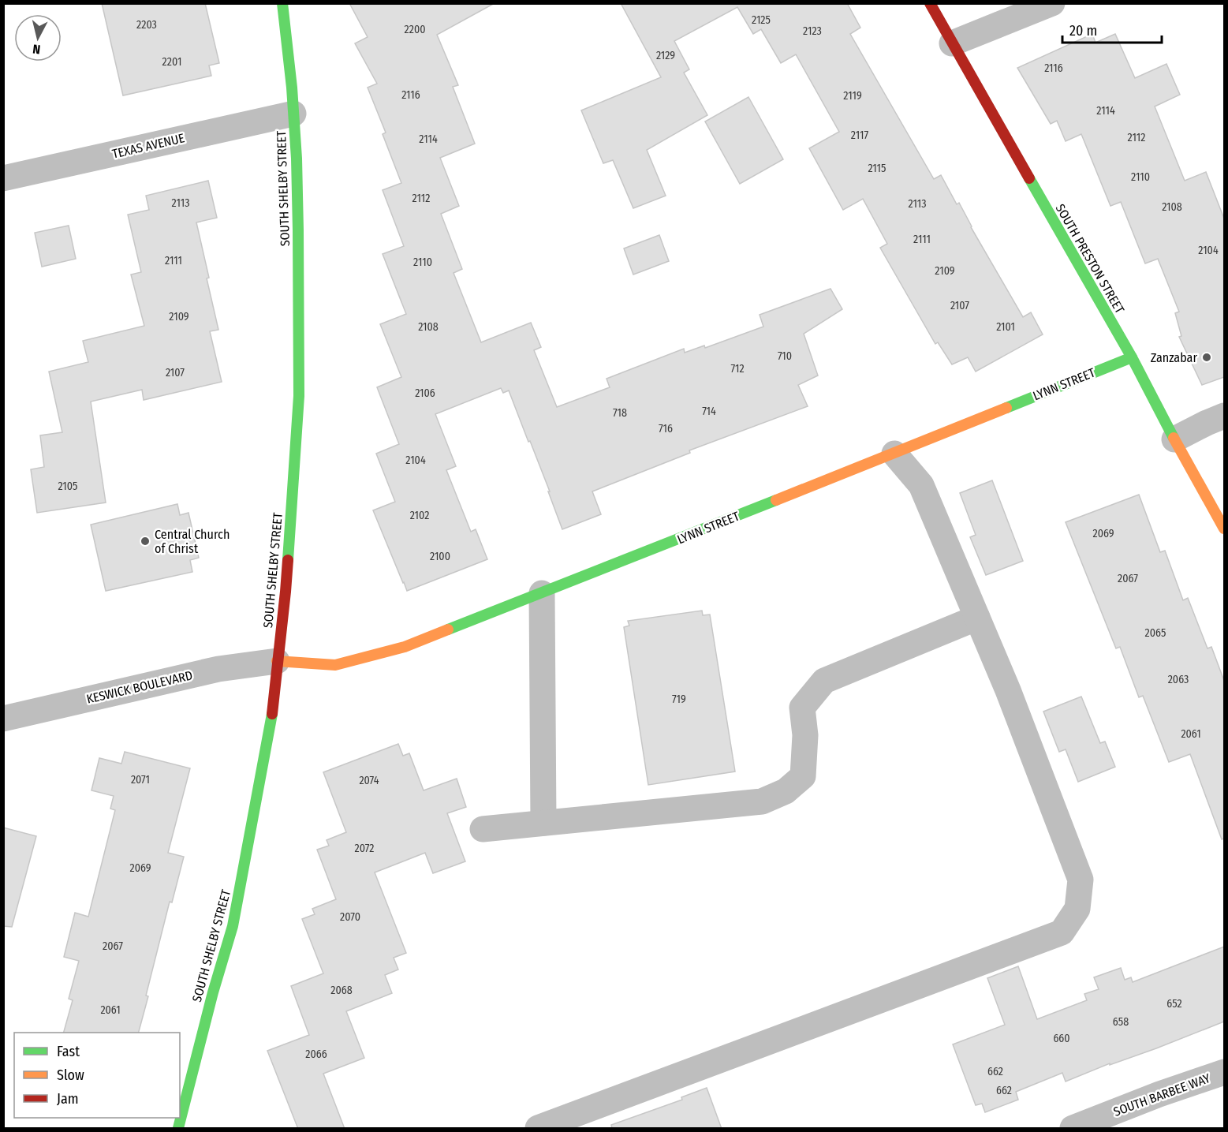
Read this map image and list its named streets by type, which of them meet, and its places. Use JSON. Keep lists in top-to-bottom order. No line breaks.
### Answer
{"streets":{"main road":["SOUTH SHELBY STREET","SOUTH PRESTON STREET","LYNN STREET"],"street":["TEXAS AVENUE","KESWICK BOULEVARD","SOUTH BARBEE WAY"]},"crossings":[["TEXAS AVENUE","SOUTH SHELBY STREET"],["SOUTH SHELBY STREET","LYNN STREET"],["SOUTH SHELBY STREET","KESWICK BOULEVARD"],["SOUTH PRESTON STREET","LYNN STREET"],["LYNN STREET","KESWICK BOULEVARD"]],"places":["Zanzabar","Central Church of Christ"],"house_numbers":["2125","2203","2200","2123","2129","2201","2116","2116","2119","2114","2117","2112","2114","2115","2110","2112","2113","2113","2108","2111","2104","2111","2110","2109","2107","2109","2108","2101","710","712","2107","2106","714","718","716","2104","2105","2102","2069","2100","2067","2065","2063","719","2061","2071","2074","2072","2069","2070","2067","2068","652","2061","658","660","2066","662","662"],"legend":["Fast","Slow","Jam"],"scale_bar":"20 m","north":"bottom"}
